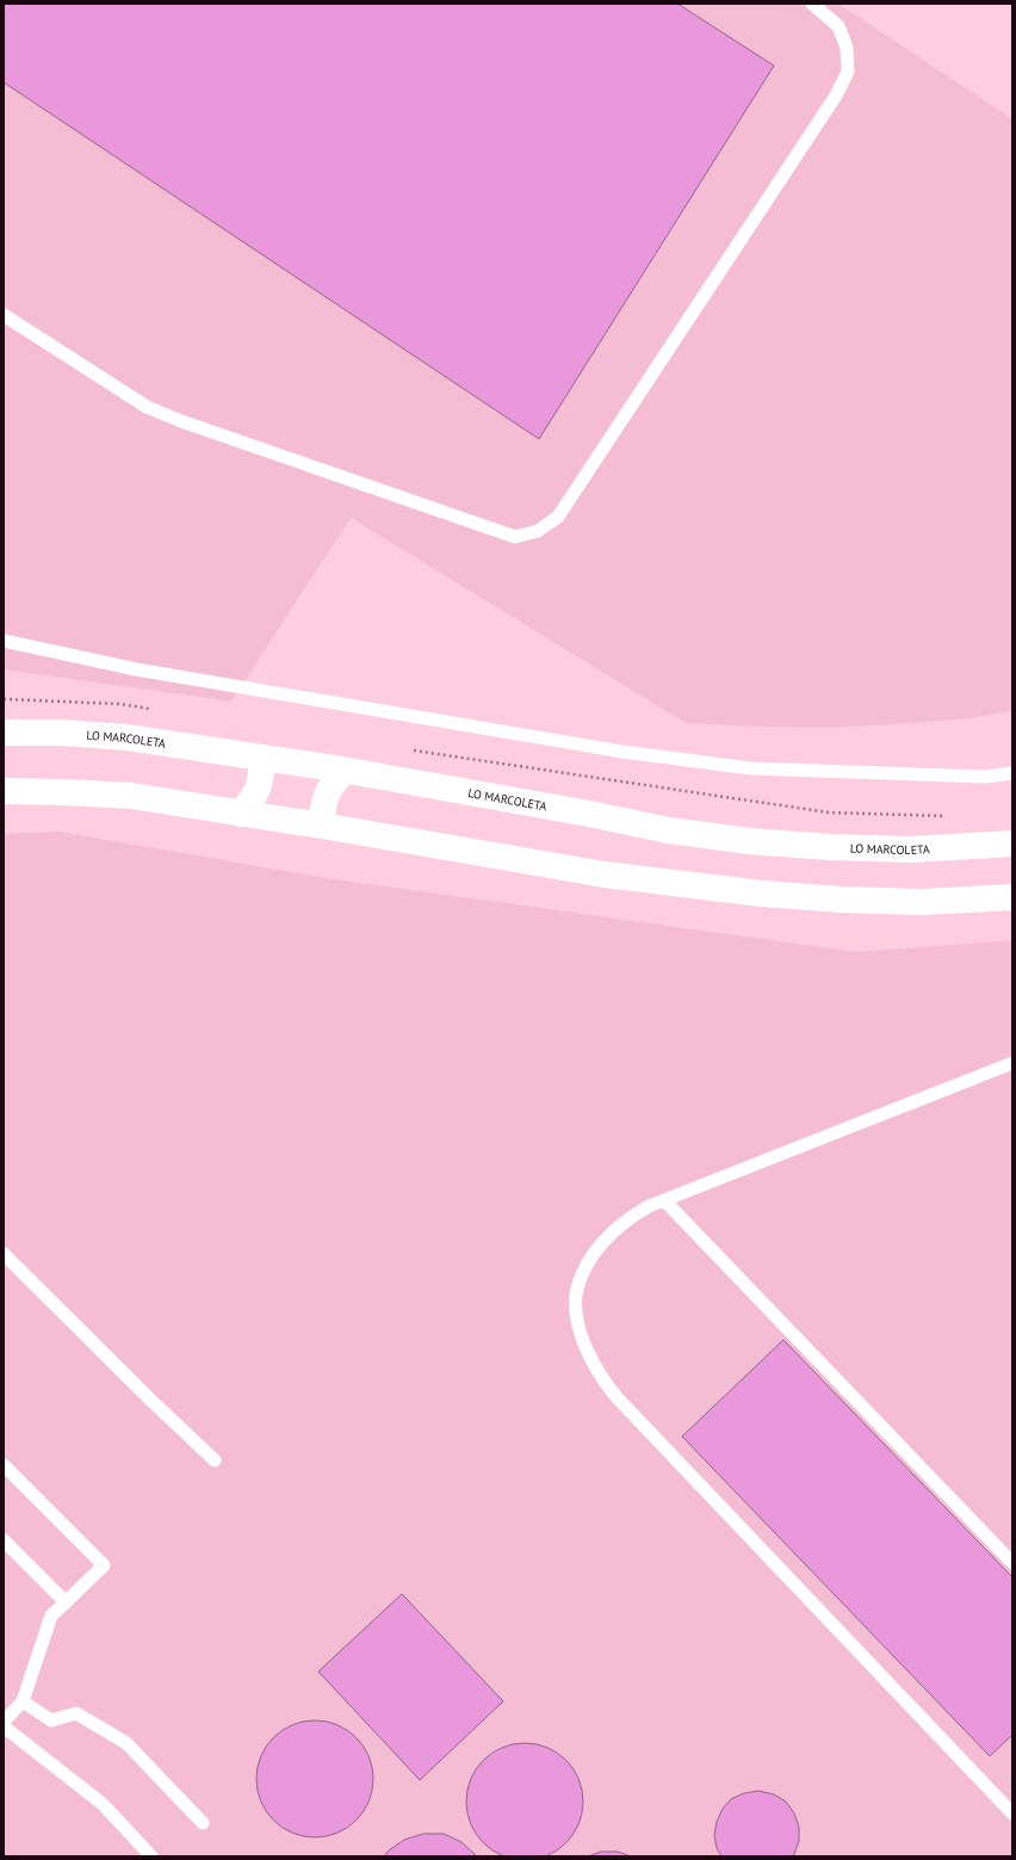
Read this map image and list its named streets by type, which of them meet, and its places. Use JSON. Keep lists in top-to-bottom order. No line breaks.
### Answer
{"streets":{"main road":["LO MARCOLETA"]}}
